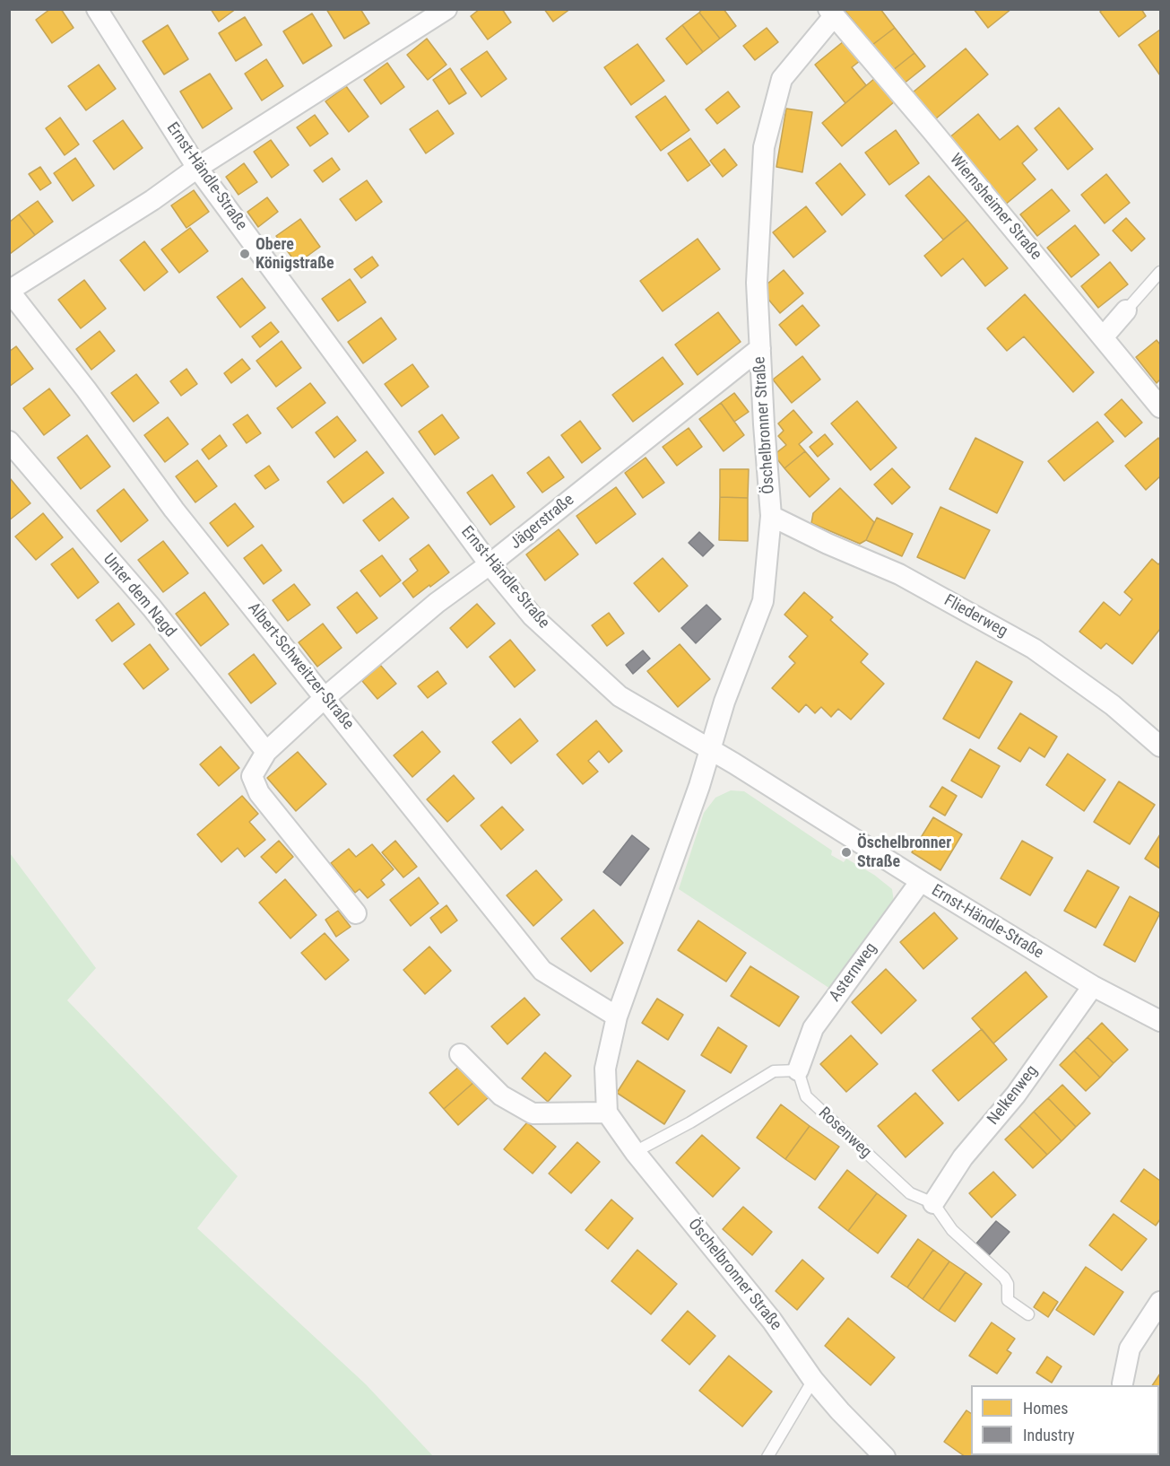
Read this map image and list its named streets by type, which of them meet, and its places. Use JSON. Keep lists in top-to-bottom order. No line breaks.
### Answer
{"streets":{"street":["Ernst-Händle-Straße","Wiernsheimer Straße","Öschelbronner Straße","Jägerstraße","Unter dem Nagd","Fliederweg","Albert-Schweitzer-Straße","Asternweg","Nelkenweg"],"lane":["Rosenweg"]},"crossings":[["Ernst-Händle-Straße","Öschelbronner Straße"],["Ernst-Händle-Straße","Jägerstraße"],["Ernst-Händle-Straße","Asternweg"],["Ernst-Händle-Straße","Nelkenweg"],["Wiernsheimer Straße","Öschelbronner Straße"],["Öschelbronner Straße","Jägerstraße"],["Öschelbronner Straße","Fliederweg"],["Öschelbronner Straße","Albert-Schweitzer-Straße"],["Jägerstraße","Albert-Schweitzer-Straße"],["Asternweg","Rosenweg"],["Nelkenweg","Rosenweg"]],"places":["Obere Königstraße","Öschelbronner Straße"],"legend":["Homes","Industry"]}
